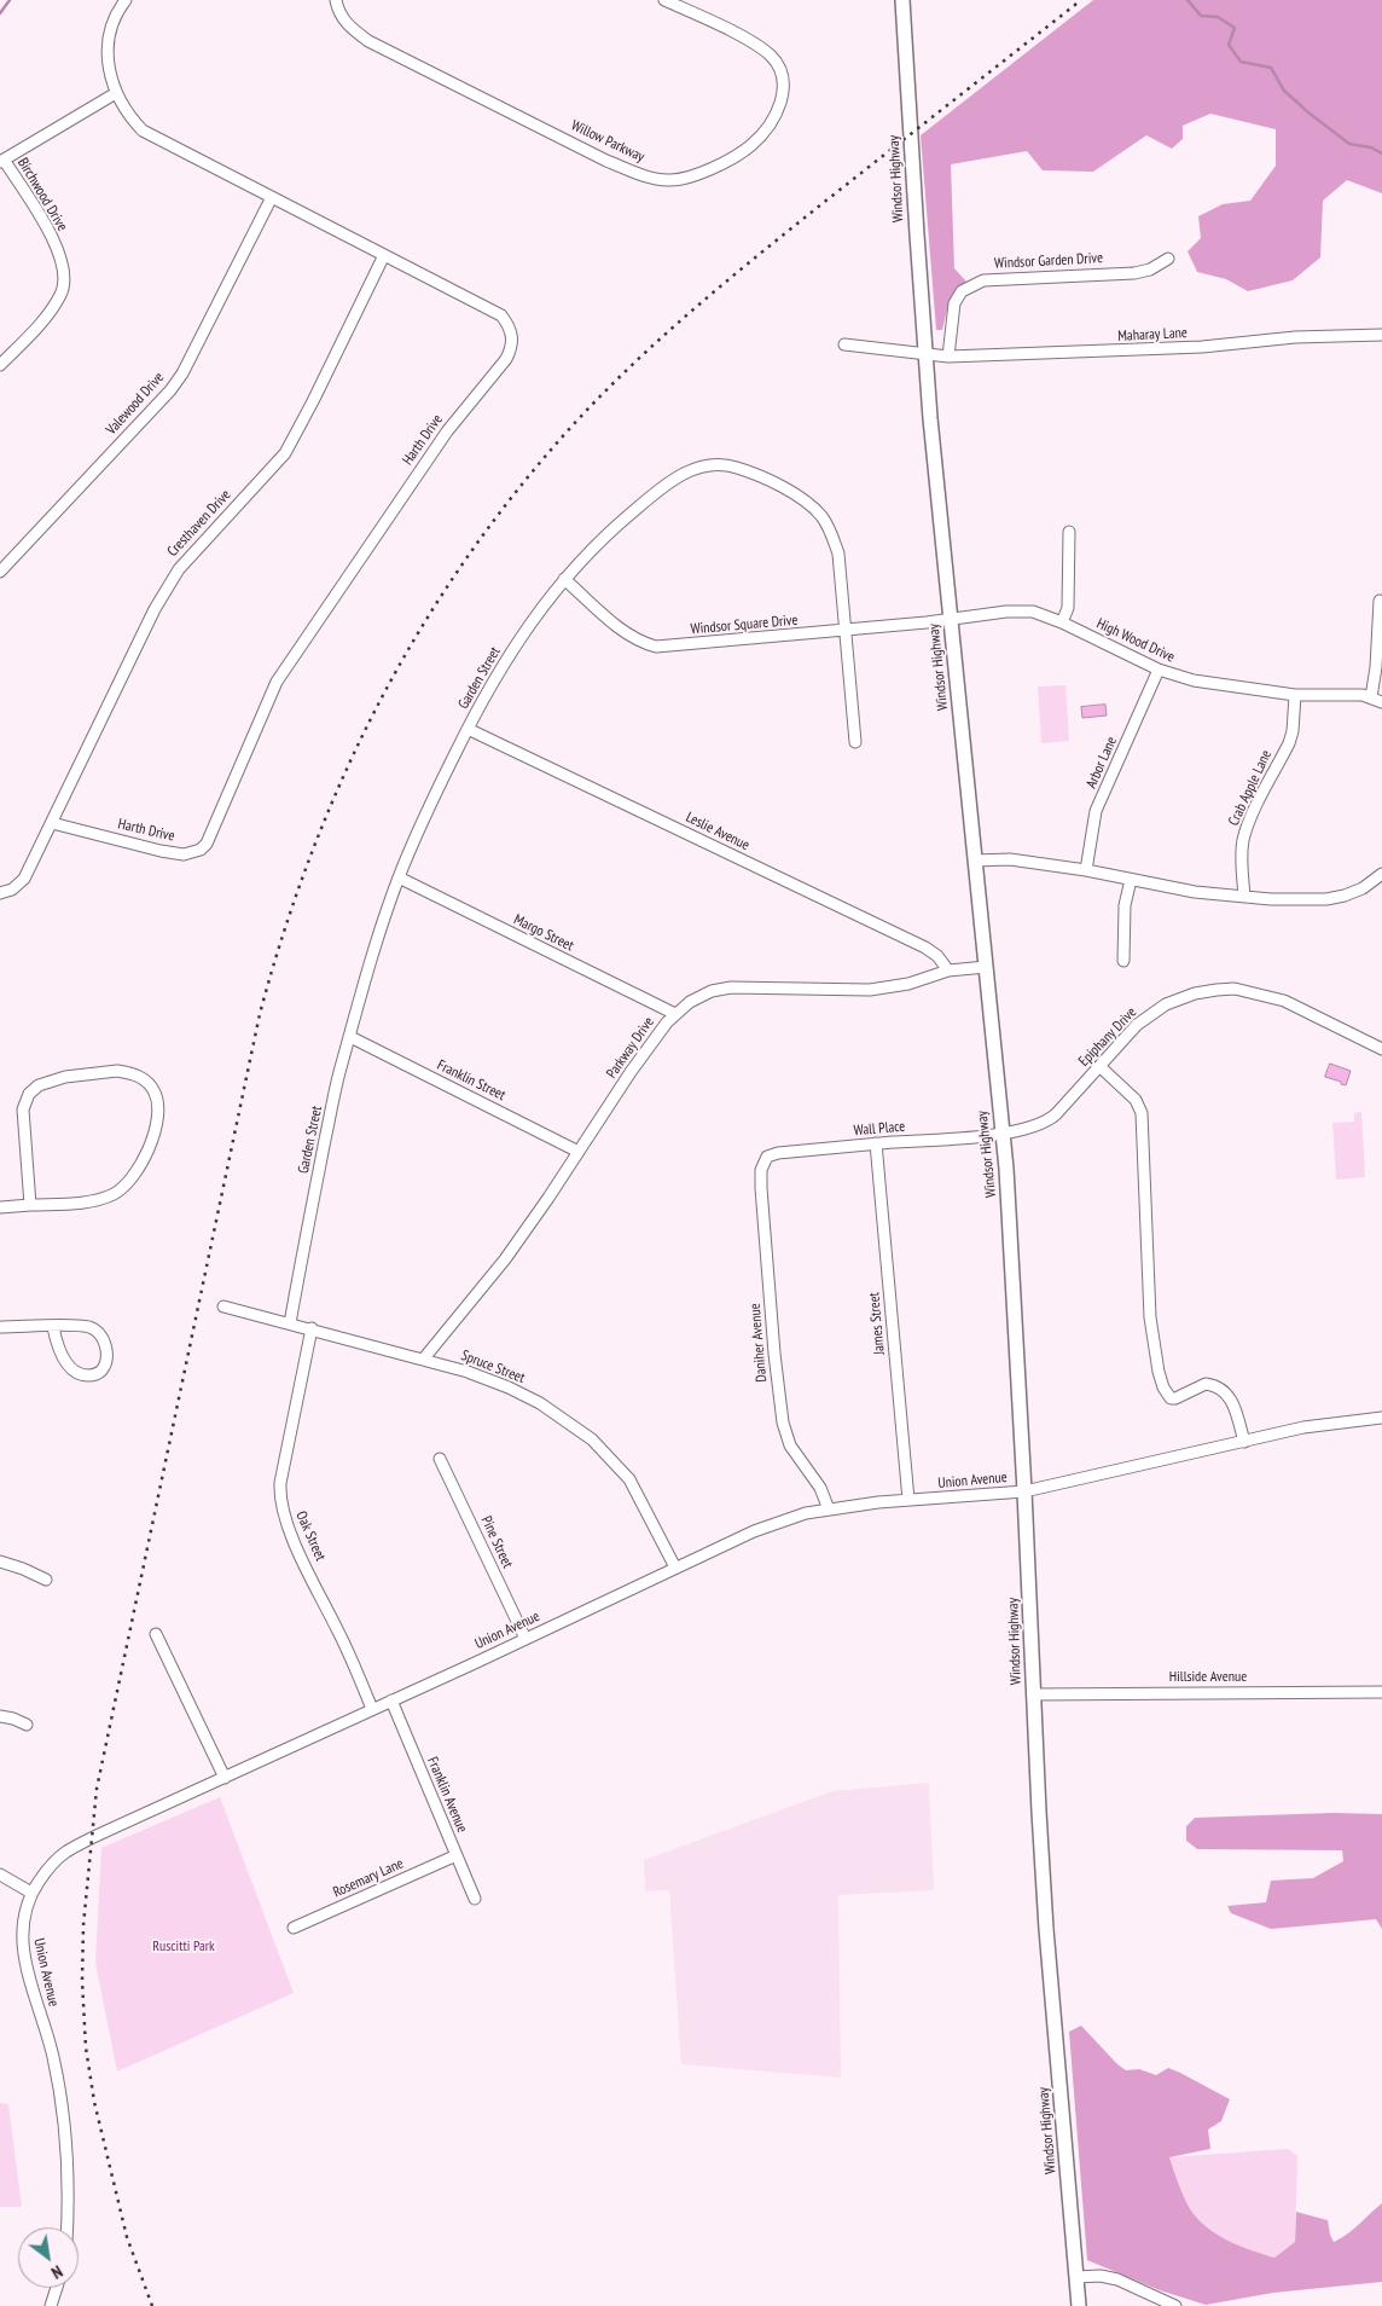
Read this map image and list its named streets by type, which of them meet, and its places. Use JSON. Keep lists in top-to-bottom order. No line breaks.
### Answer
{"streets":{"main road":["Windsor Highway"],"street":["Willow Parkway","Birchwood Drive","Windsor Garden Drive","Maharay Lane","Valewood Drive","Harth Drive","Cresthaven Drive","Windsor Square Drive","High Wood Drive","Garden Street","Arbor Lane","Crab Apple Lane","Leslie Avenue","Margo Street","Epiphany Drive","Parkway Drive","Franklin Street","Wall Place","James Street","Daniher Avenue","Spruce Street","Union Avenue","Oak Street","Pine Street","Hillside Avenue","Franklin Avenue","Rosemary Lane"]},"crossings":[["Windsor Highway","Maharay Lane"],["Windsor Highway","Windsor Square Drive"],["Windsor Highway","High Wood Drive"],["Windsor Highway","Epiphany Drive"],["Windsor Highway","Parkway Drive"],["Windsor Highway","Wall Place"],["Windsor Highway","Union Avenue"],["Windsor Highway","Hillside Avenue"],["Windsor Garden Drive","Maharay Lane"],["Valewood Drive","Harth Drive"],["Harth Drive","Cresthaven Drive"],["Windsor Square Drive","High Wood Drive"],["Windsor Square Drive","Garden Street"],["High Wood Drive","Arbor Lane"],["High Wood Drive","Crab Apple Lane"],["Garden Street","Leslie Avenue"],["Garden Street","Margo Street"],["Garden Street","Franklin Street"],["Garden Street","Spruce Street"],["Leslie Avenue","Parkway Drive"],["Margo Street","Parkway Drive"],["Epiphany Drive","Wall Place"],["Parkway Drive","Franklin Street"],["Parkway Drive","Spruce Street"],["Wall Place","James Street"],["Wall Place","Daniher Avenue"],["James Street","Union Avenue"],["Daniher Avenue","Union Avenue"],["Spruce Street","Union Avenue"],["Spruce Street","Oak Street"],["Union Avenue","Oak Street"],["Union Avenue","Pine Street"],["Union Avenue","Franklin Avenue"],["Franklin Avenue","Rosemary Lane"]],"parks":["Ruscitti Park"],"north":"bottom right"}
